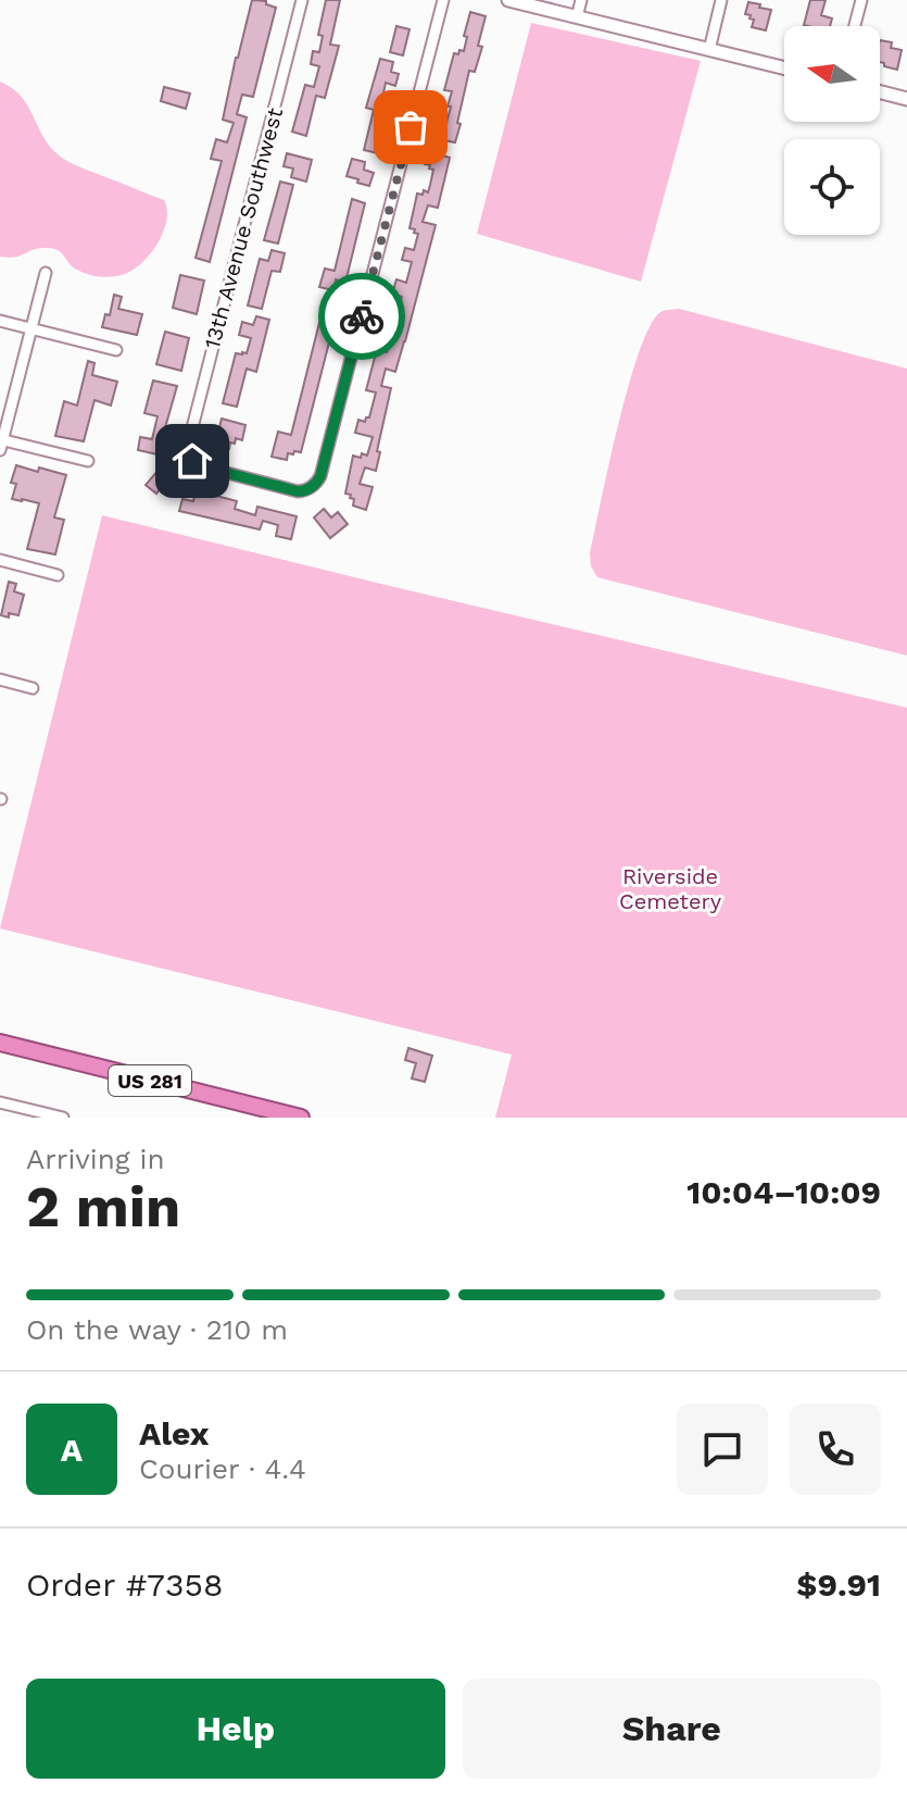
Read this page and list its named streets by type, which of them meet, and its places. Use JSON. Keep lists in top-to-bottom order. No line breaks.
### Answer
{"streets":{"highway":["US 281"],"street":["13th Avenue Southwest"]},"parks":["Riverside Cemetery"],"north":"left","page":{"heading":["2 min","Arriving in","10:04–10:09"],"panel":["Alex","Courier · 4.4","Order #7358","$9.91"],"bar":"On the way · 210 m","round":"A","buttons":["Help","Share"]}}
